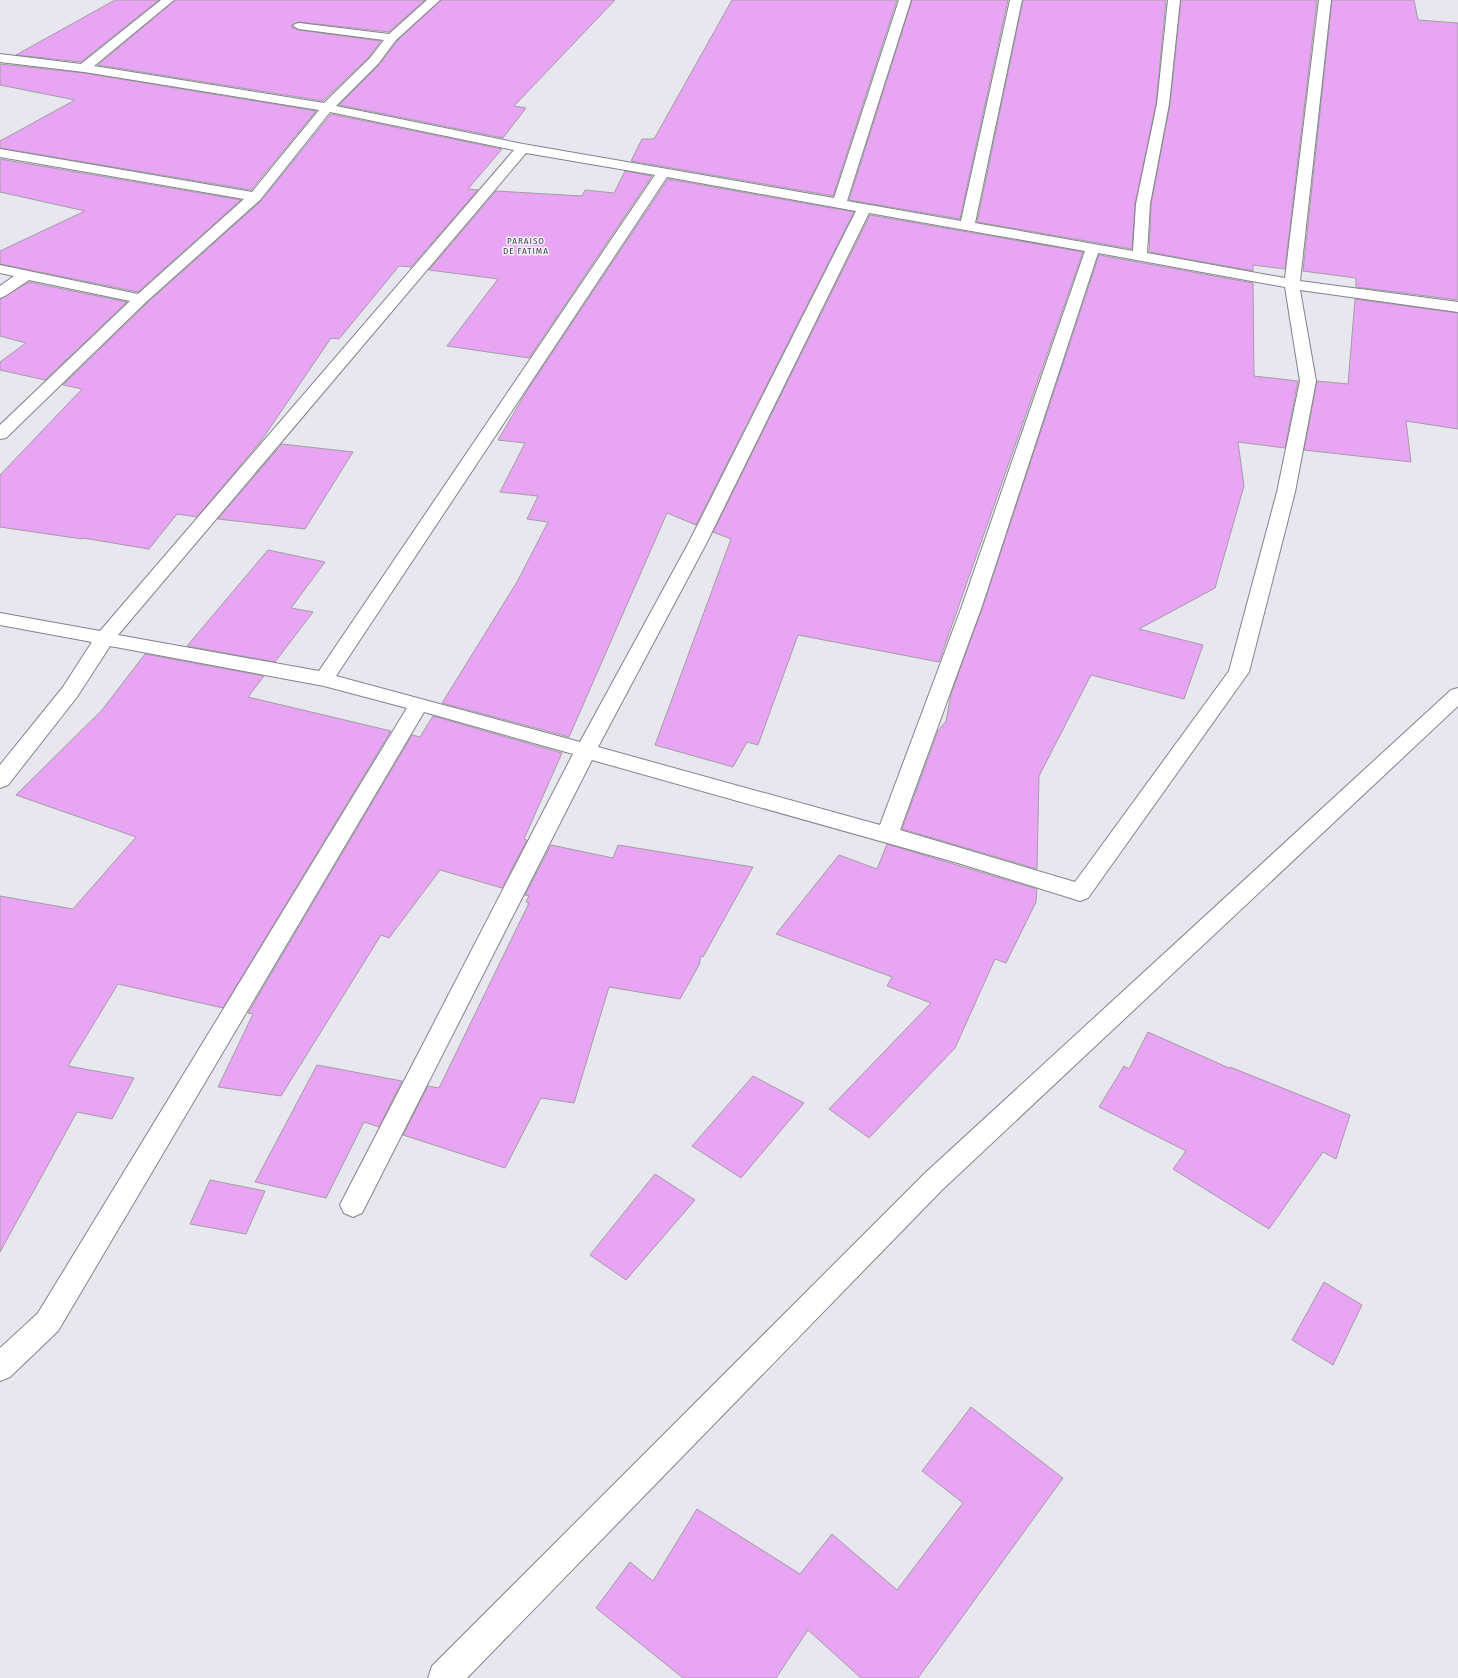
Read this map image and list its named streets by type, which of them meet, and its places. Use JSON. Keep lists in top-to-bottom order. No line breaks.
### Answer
{"districts":["PARAISO DE FATIMA"]}
